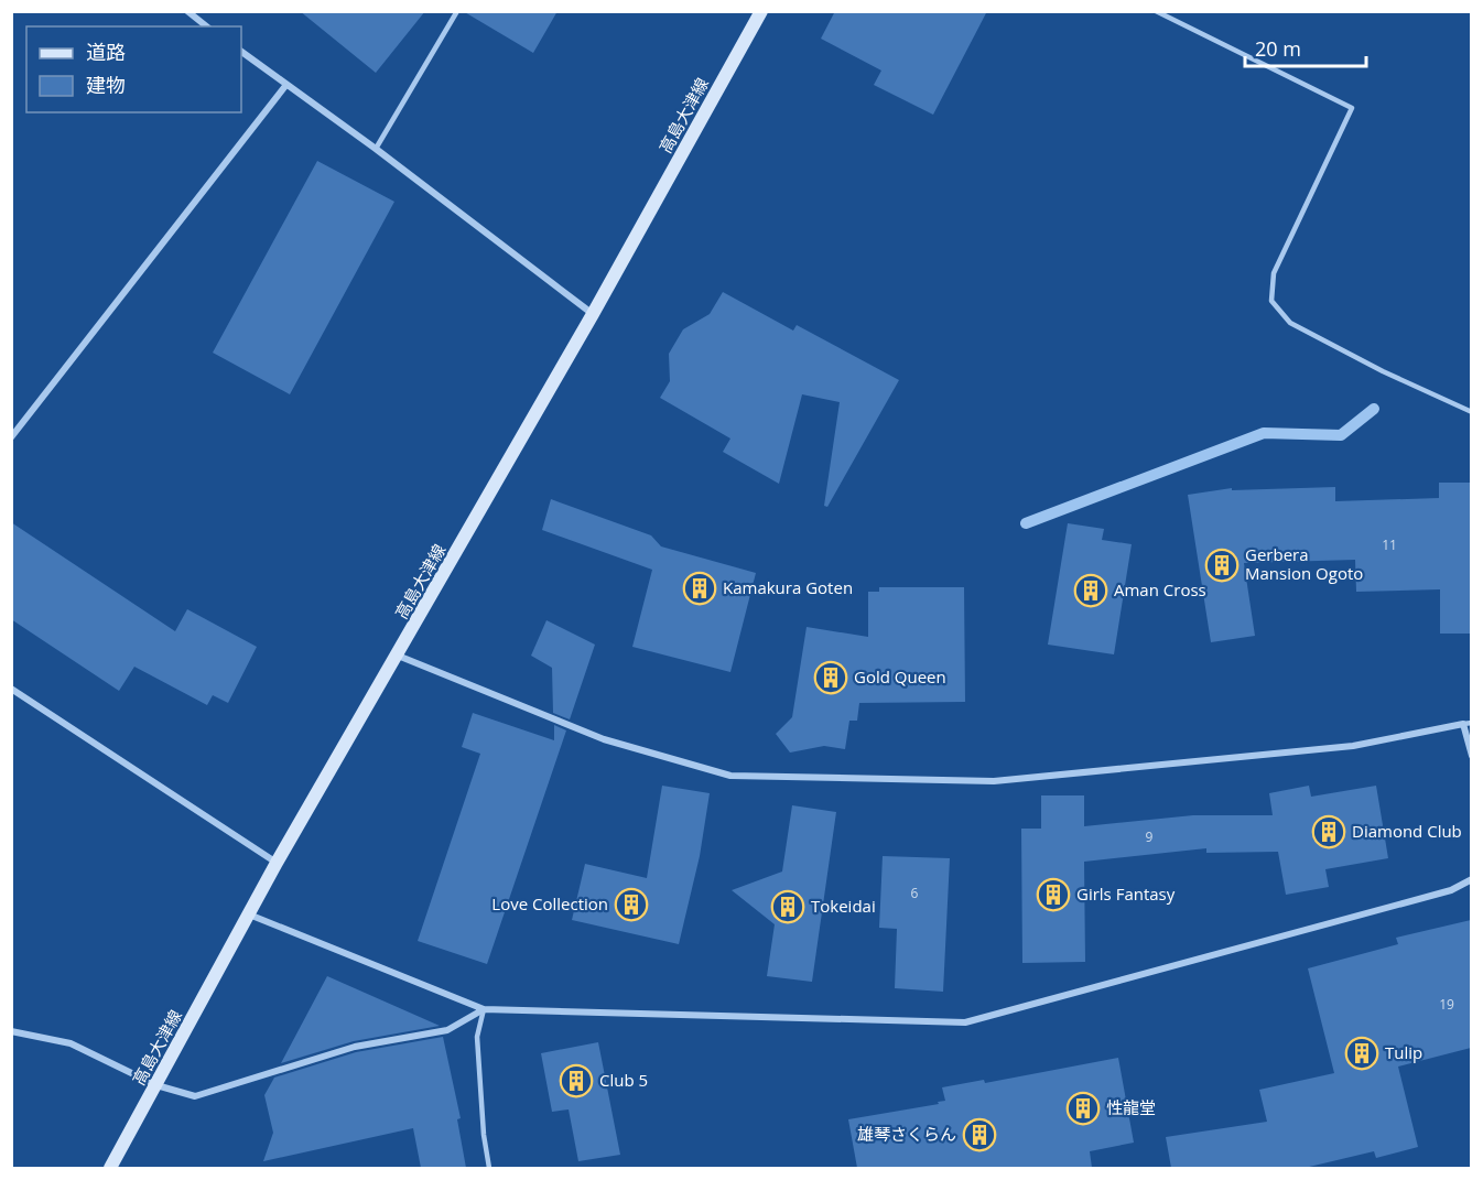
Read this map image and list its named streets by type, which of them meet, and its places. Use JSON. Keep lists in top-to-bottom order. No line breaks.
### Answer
{"streets":{"main road":["高島大津線"]},"places":{"building":["Gerbera Mansion Ogoto","Kamakura Goten","Aman Cross","Gold Queen","Diamond Club","Girls Fantasy","Love Collection","Tokeidai","Tulip","Club 5","性龍堂","雄琴さくらん"]},"house_numbers":["11","9","6","19"],"legend":["道路","建物"],"scale_bar":"20 m"}
